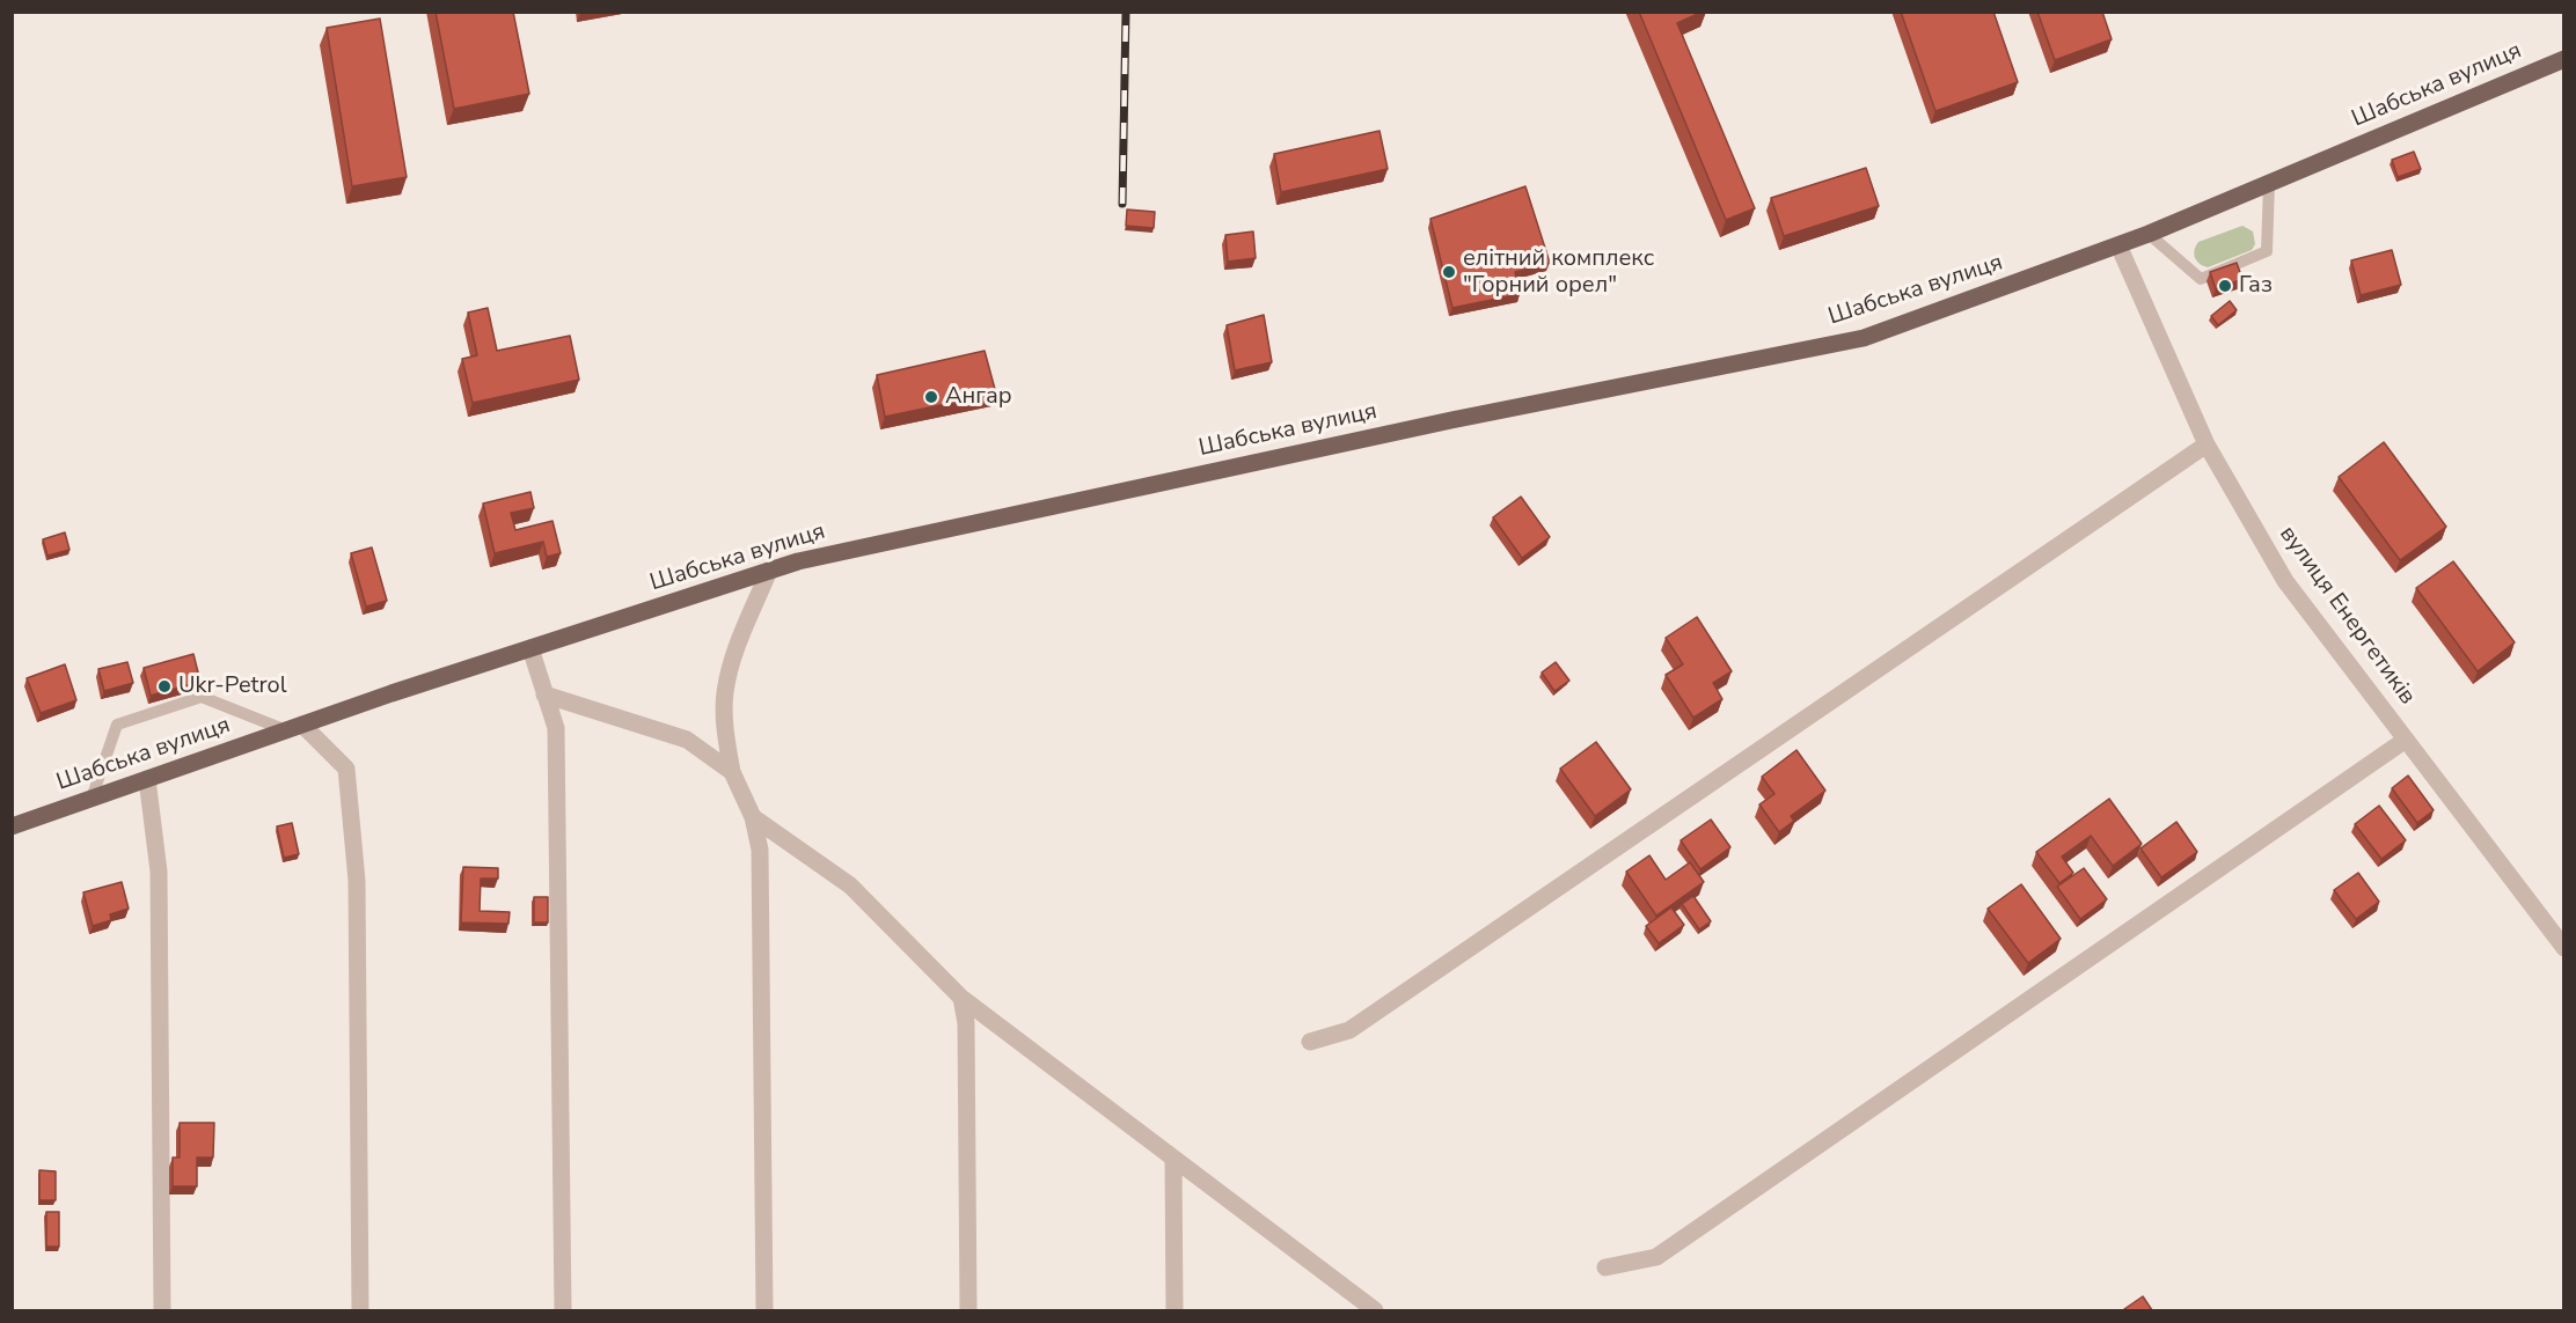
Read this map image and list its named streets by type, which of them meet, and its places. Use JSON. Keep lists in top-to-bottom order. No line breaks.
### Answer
{"streets":{"main road":["Шабська вулиця"],"street":["вулиця Енергетиків"]},"crossings":[["Шабська вулиця","вулиця Енергетиків"]],"places":["елітний комплекс \"Горний орел\"","Газ","Ангар","Ukr-Petrol"]}
